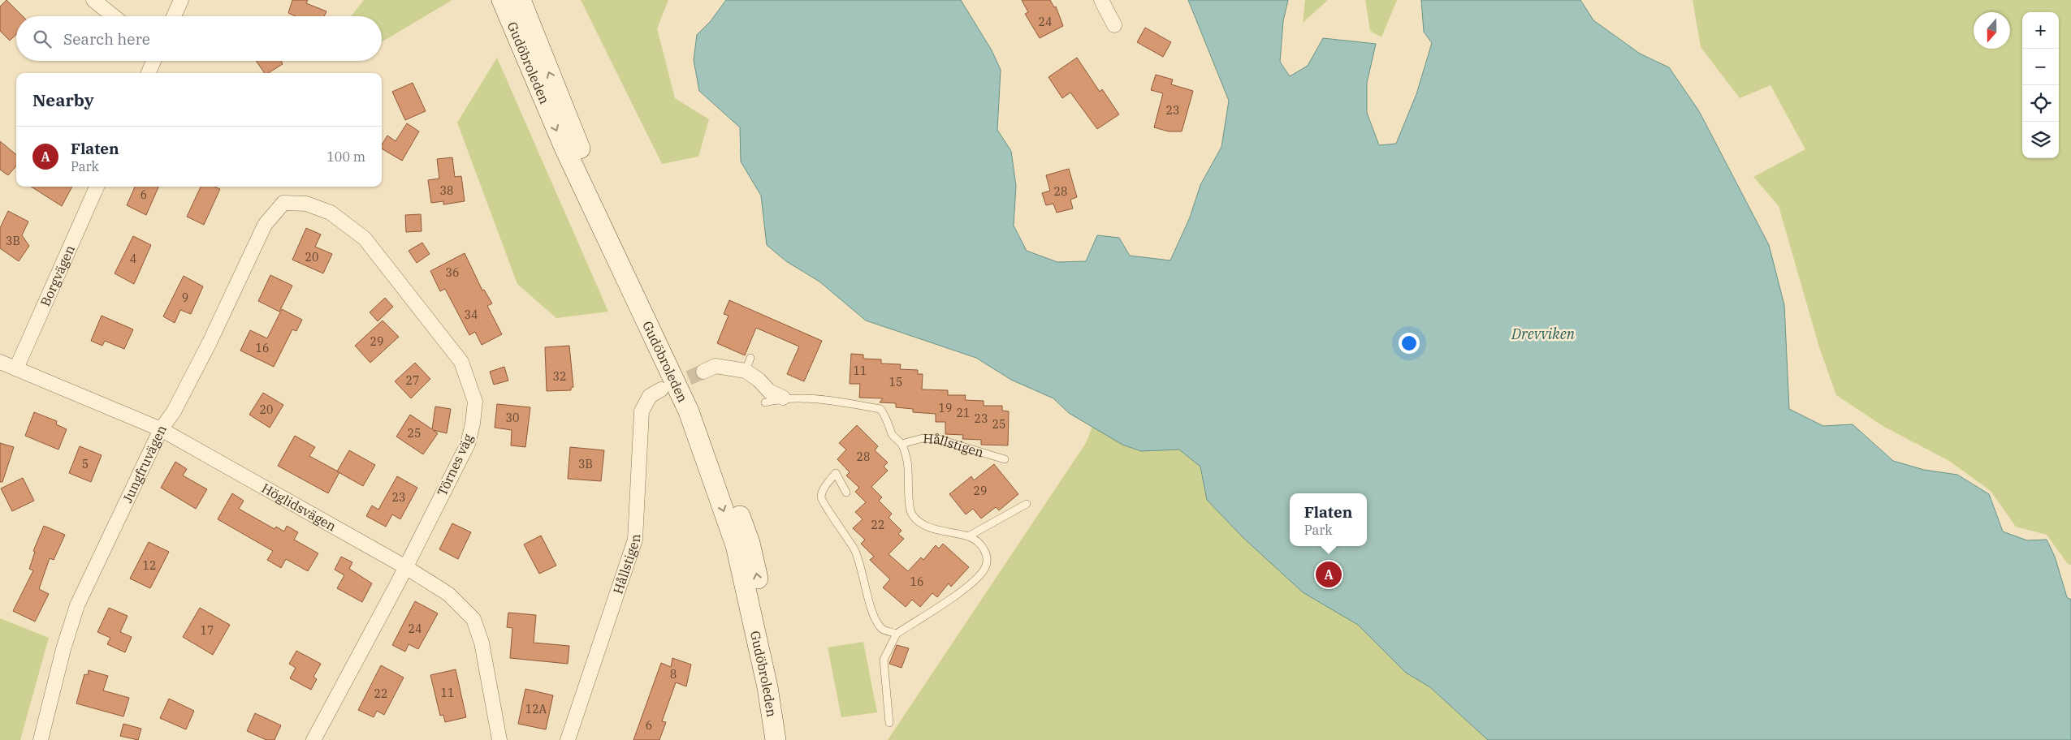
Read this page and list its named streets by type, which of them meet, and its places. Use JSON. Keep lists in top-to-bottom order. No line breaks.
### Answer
{"streets":{"main road":["Gudöbroleden"],"street":["Borgvägen","Hållstigen","Jungfruvägen","Törnes väg","Höglidsvägen"]},"crossings":[["Borgvägen","Höglidsvägen"],["Jungfruvägen","Törnes väg"],["Jungfruvägen","Höglidsvägen"],["Törnes väg","Höglidsvägen"]],"water":["Drevviken"],"house_numbers":["24","23","38","28","6","3B","20","4","36","9","34","29","16","11","32","27","15","19","20","21","30","23","25","25","28","5","3B","29","23","22","12","16","24","17","8","11","22","12A","6"],"north":"bottom","page":{"map_buttons":["+","−"],"search":"Search here","heading":"Nearby","list":[{"mark":"A","name":"Flaten","note":"Park","value":"100 m"}],"popup":["Flaten","Park"],"pins":"A"}}
